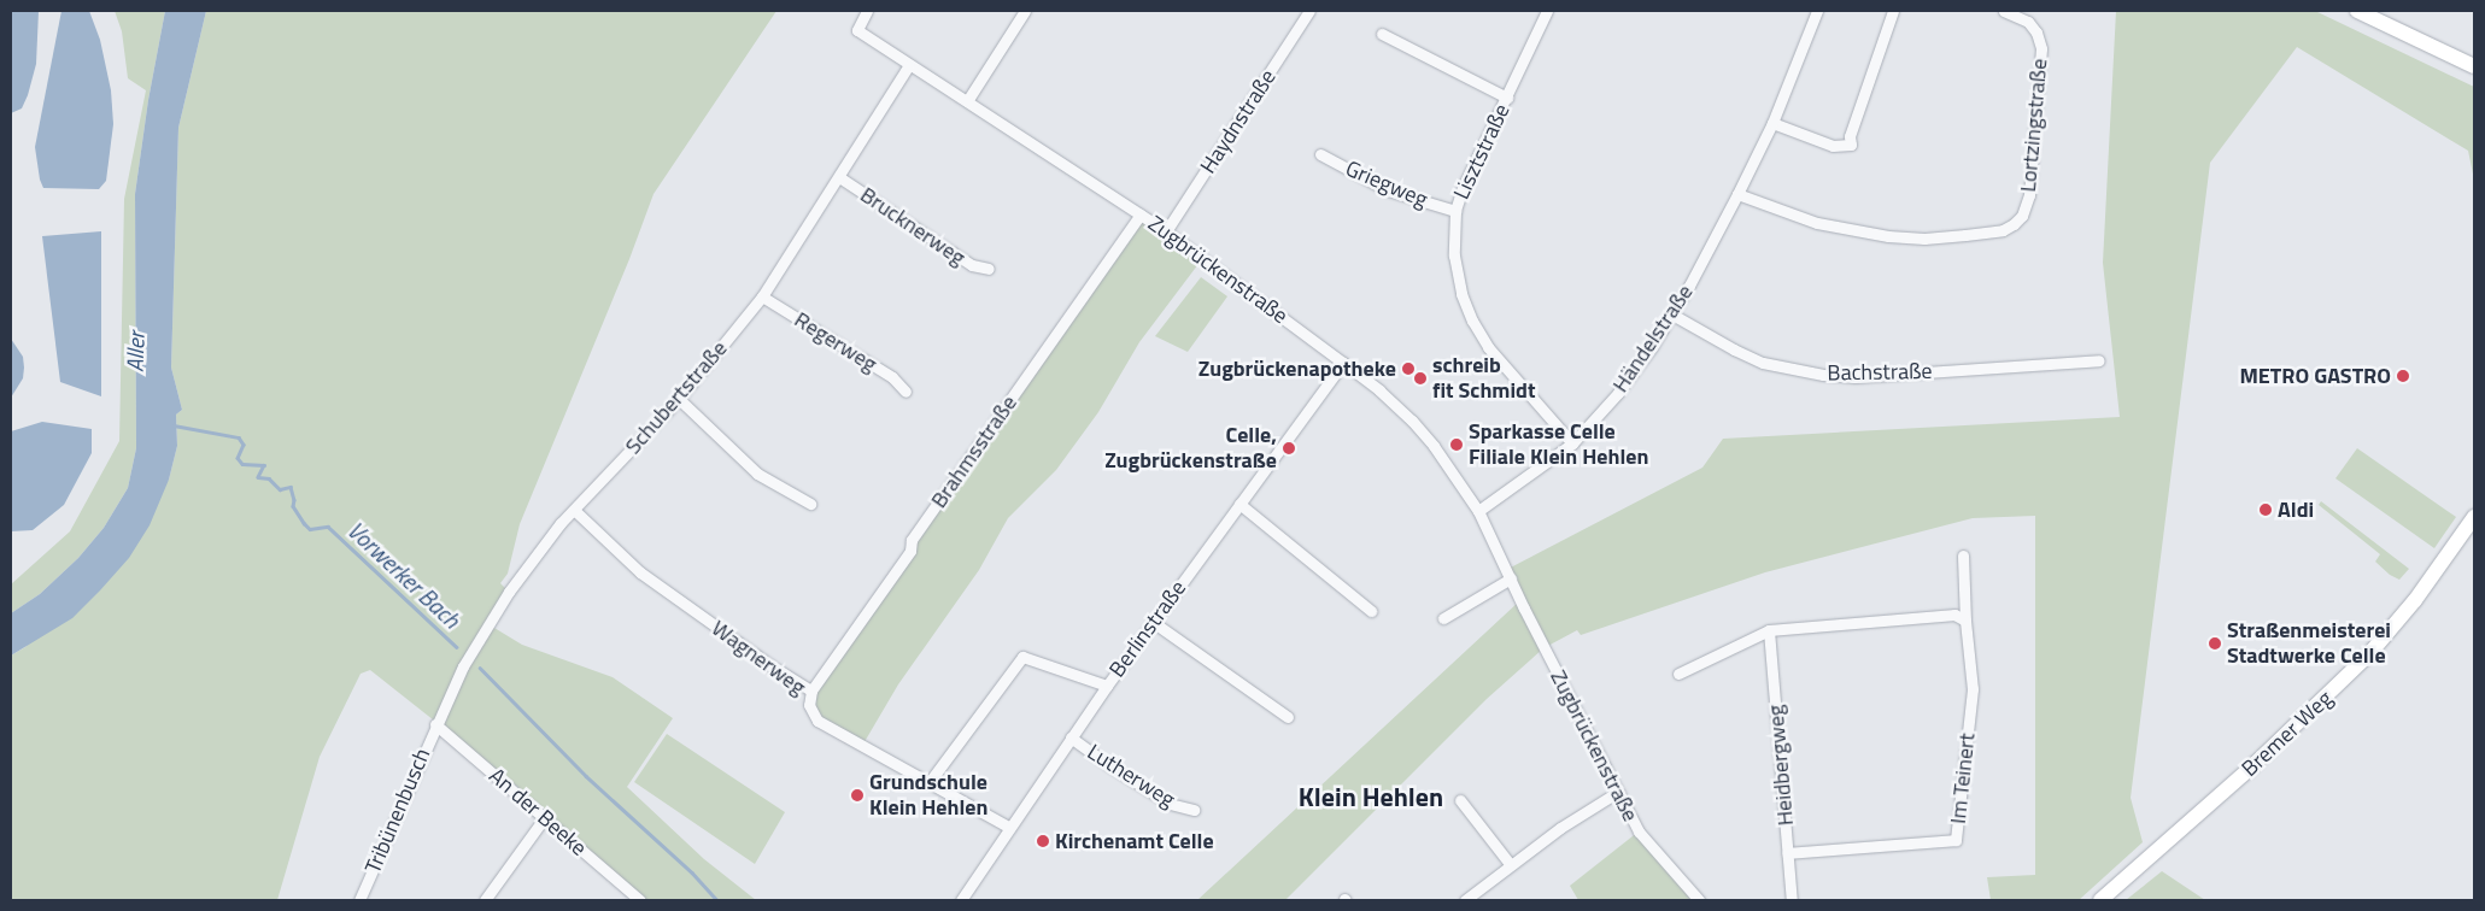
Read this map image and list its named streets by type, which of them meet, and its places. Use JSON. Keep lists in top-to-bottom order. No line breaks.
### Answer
{"streets":{"main road":["Bremer Weg"],"street":["Haydnstraße","Lortzingstraße","Lisztstraße","Griegweg","Brucknerweg","Zugbrückenstraße","Händelstraße","Regerweg","Bachstraße","Schubertstraße","Brahmsstraße","Berlinstraße","Wagnerweg","Heidbergweg","Lutherweg","Im Teinert","Tribünenbusch","An der Beeke"]},"crossings":[["Haydnstraße","Zugbrückenstraße"],["Lortzingstraße","Händelstraße"],["Lisztstraße","Griegweg"],["Lisztstraße","Händelstraße"],["Brucknerweg","Schubertstraße"],["Zugbrückenstraße","Händelstraße"],["Zugbrückenstraße","Schubertstraße"],["Zugbrückenstraße","Brahmsstraße"],["Zugbrückenstraße","Berlinstraße"],["Händelstraße","Bachstraße"],["Regerweg","Schubertstraße"],["Schubertstraße","Wagnerweg"],["Schubertstraße","Tribünenbusch"],["Schubertstraße","An der Beeke"],["Brahmsstraße","Wagnerweg"],["Berlinstraße","Wagnerweg"],["Berlinstraße","Lutherweg"],["Heidbergweg","Im Teinert"],["Tribünenbusch","An der Beeke"]],"districts":["Klein Hehlen"],"water":["Aller","Vorwerker Bach"],"places":["Zugbrückenapotheke","METRO GASTRO","schreib fit Schmidt","Sparkasse Celle Filiale Klein Hehlen","Celle, Zugbrückenstraße","Aldi","Straßenmeisterei Stadtwerke Celle","Grundschule Klein Hehlen","Kirchenamt Celle"]}
